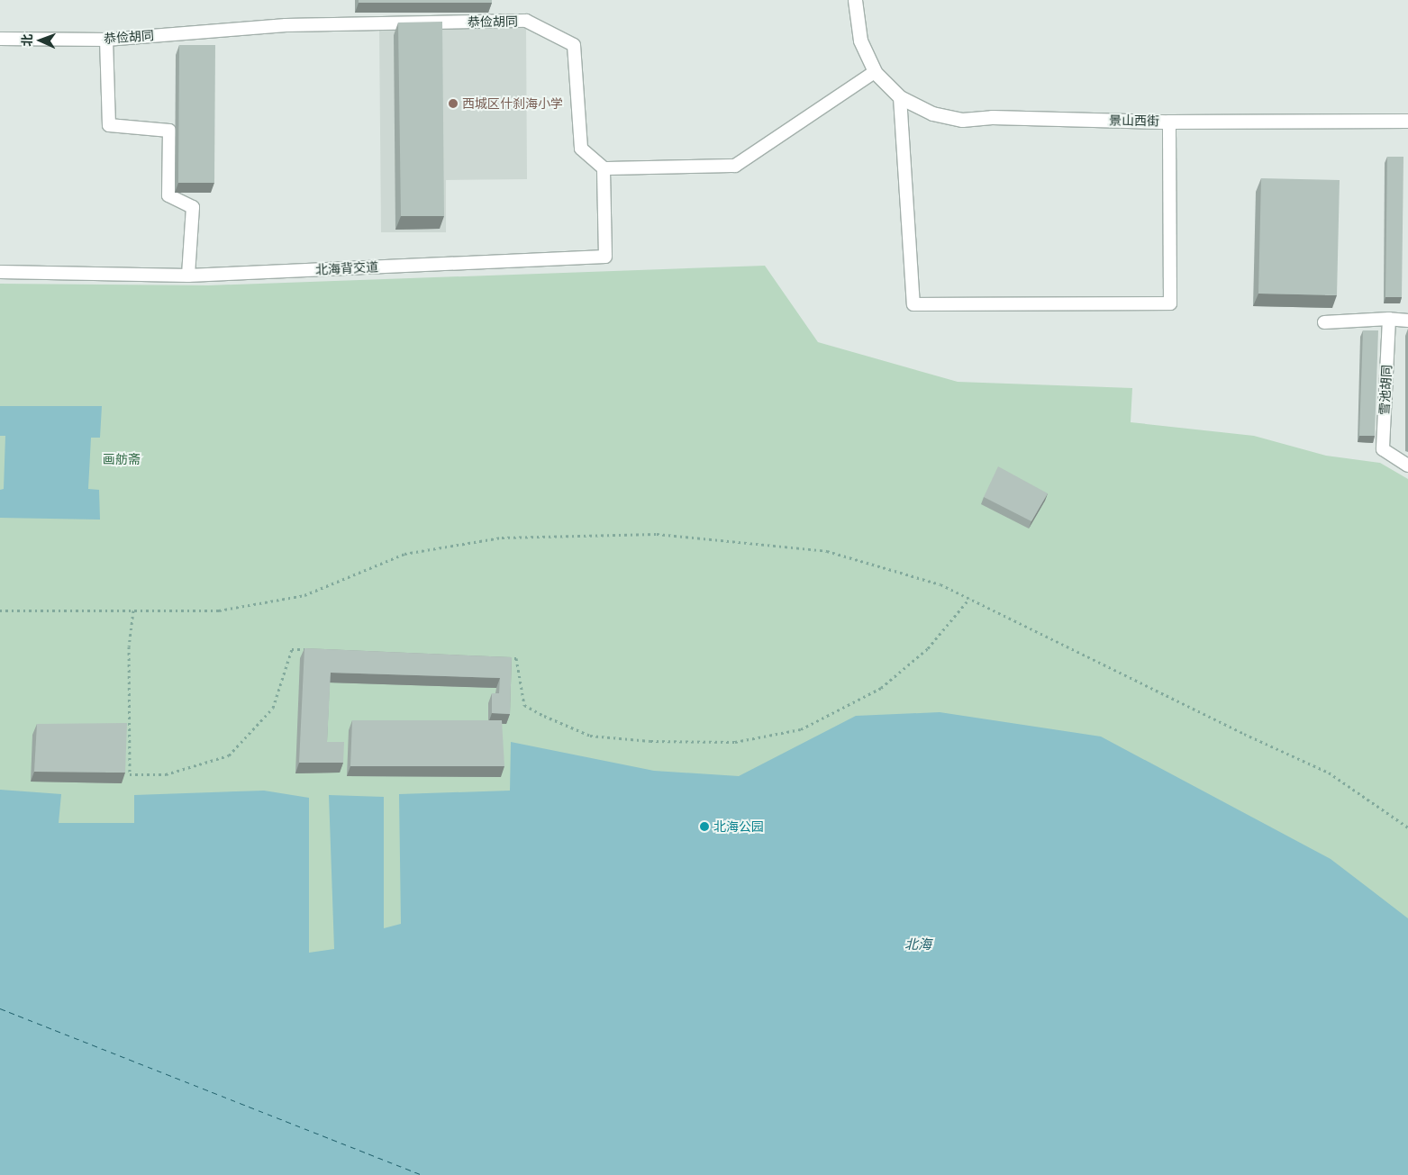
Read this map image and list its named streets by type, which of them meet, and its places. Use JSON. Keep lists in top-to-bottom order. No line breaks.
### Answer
{"streets":{"street":["景山西街"],"lane":["恭俭胡同","北海背交道","雪池胡同"]},"crossings":[["恭俭胡同","北海背交道"]],"water":["北海"],"parks":["画舫斋"],"places":["西城区什刹海小学","北海公园"],"north":"left"}
